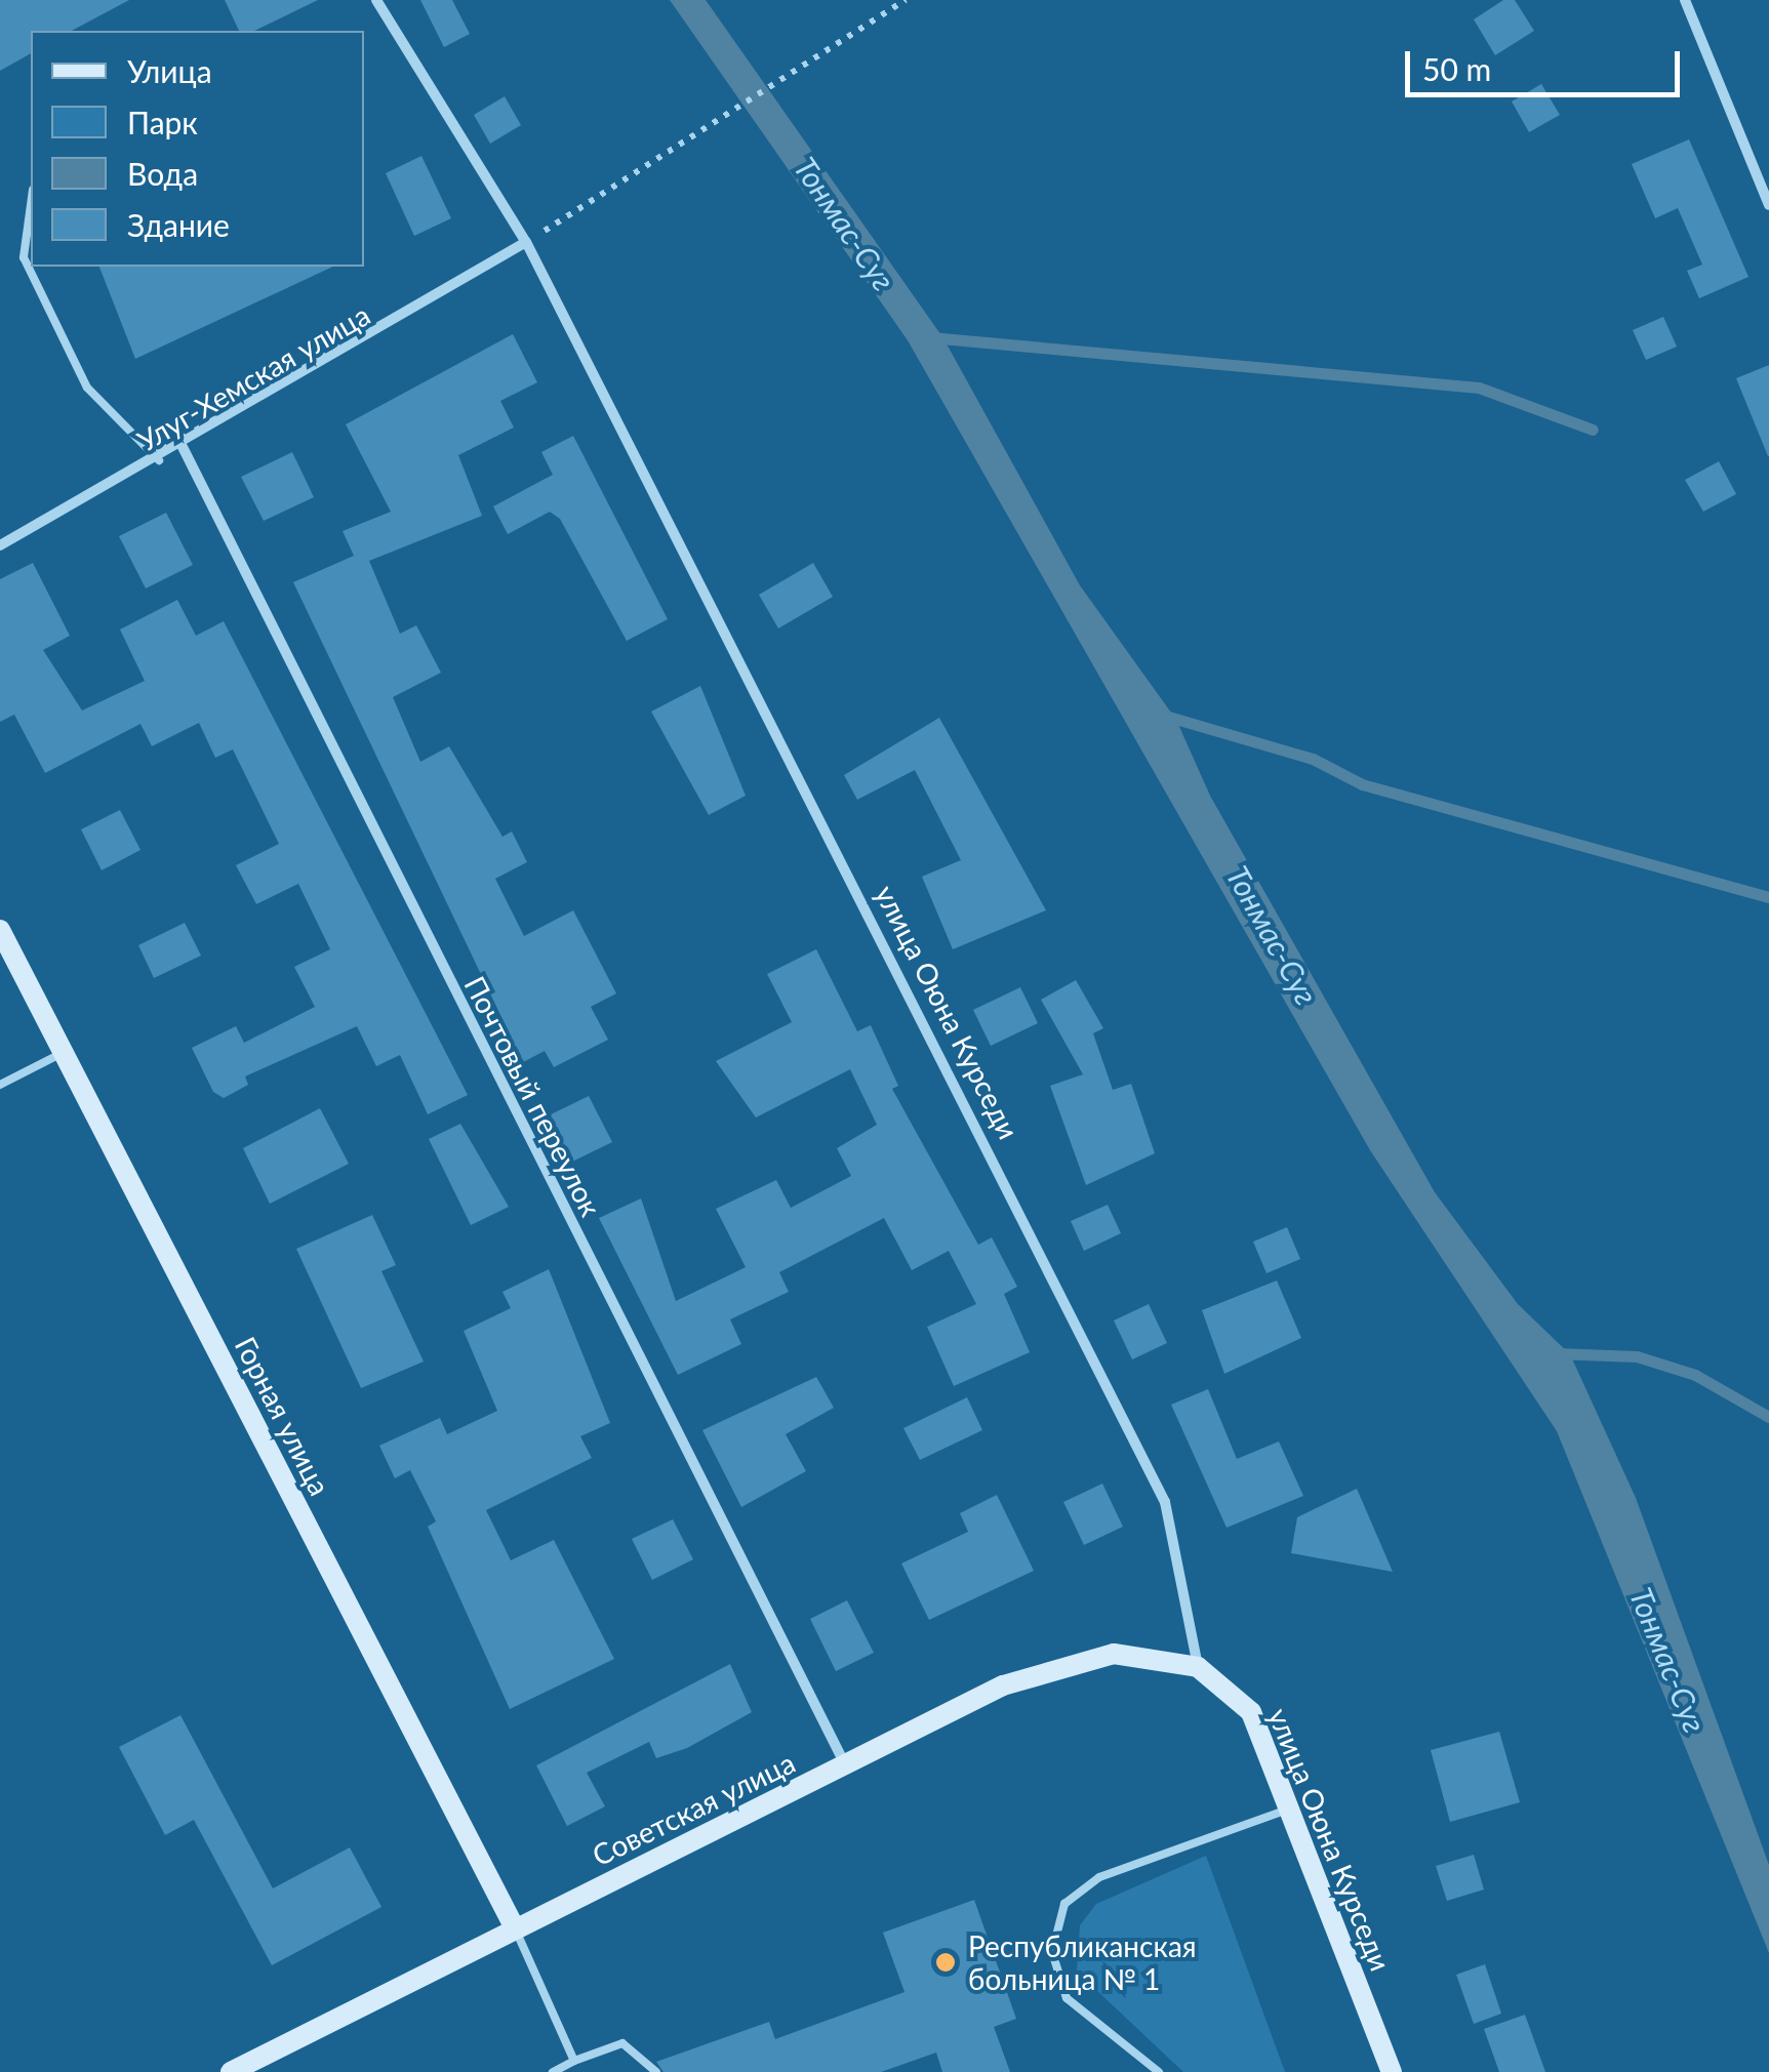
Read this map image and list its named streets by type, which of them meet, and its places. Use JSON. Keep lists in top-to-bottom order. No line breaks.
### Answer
{"streets":{"street":["Улуг-Хемская улица","улица Оюна Курседи","Почтовый переулок","Горная улица","Советская улица"]},"crossings":[["Улуг-Хемская улица","улица Оюна Курседи"],["Улуг-Хемская улица","Почтовый переулок"],["улица Оюна Курседи","Советская улица"],["Почтовый переулок","Советская улица"],["Горная улица","Советская улица"]],"water":["Тонмас-Суг"],"places":["Республиканская больница № 1"],"legend":["Улица","Парк","Вода","Здание"],"scale_bar":"50 m"}
